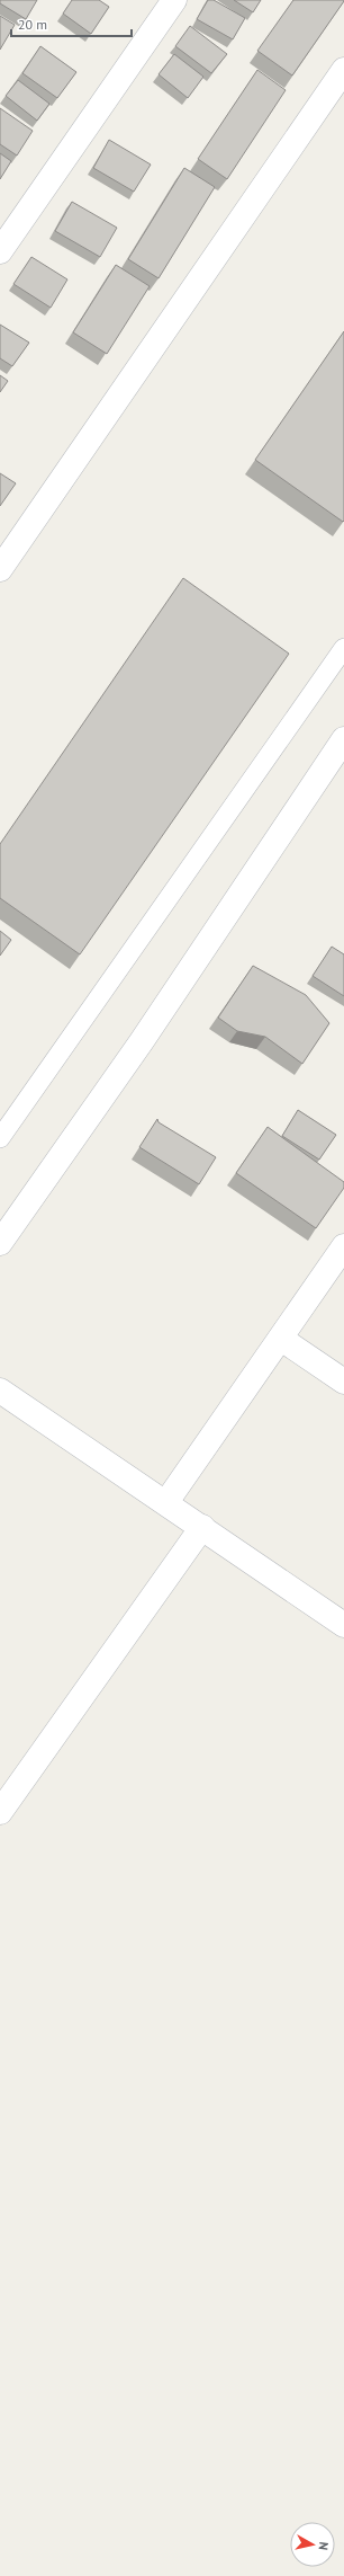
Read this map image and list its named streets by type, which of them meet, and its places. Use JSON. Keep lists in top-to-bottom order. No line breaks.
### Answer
{"scale_bar":"20 m","north":"right"}
